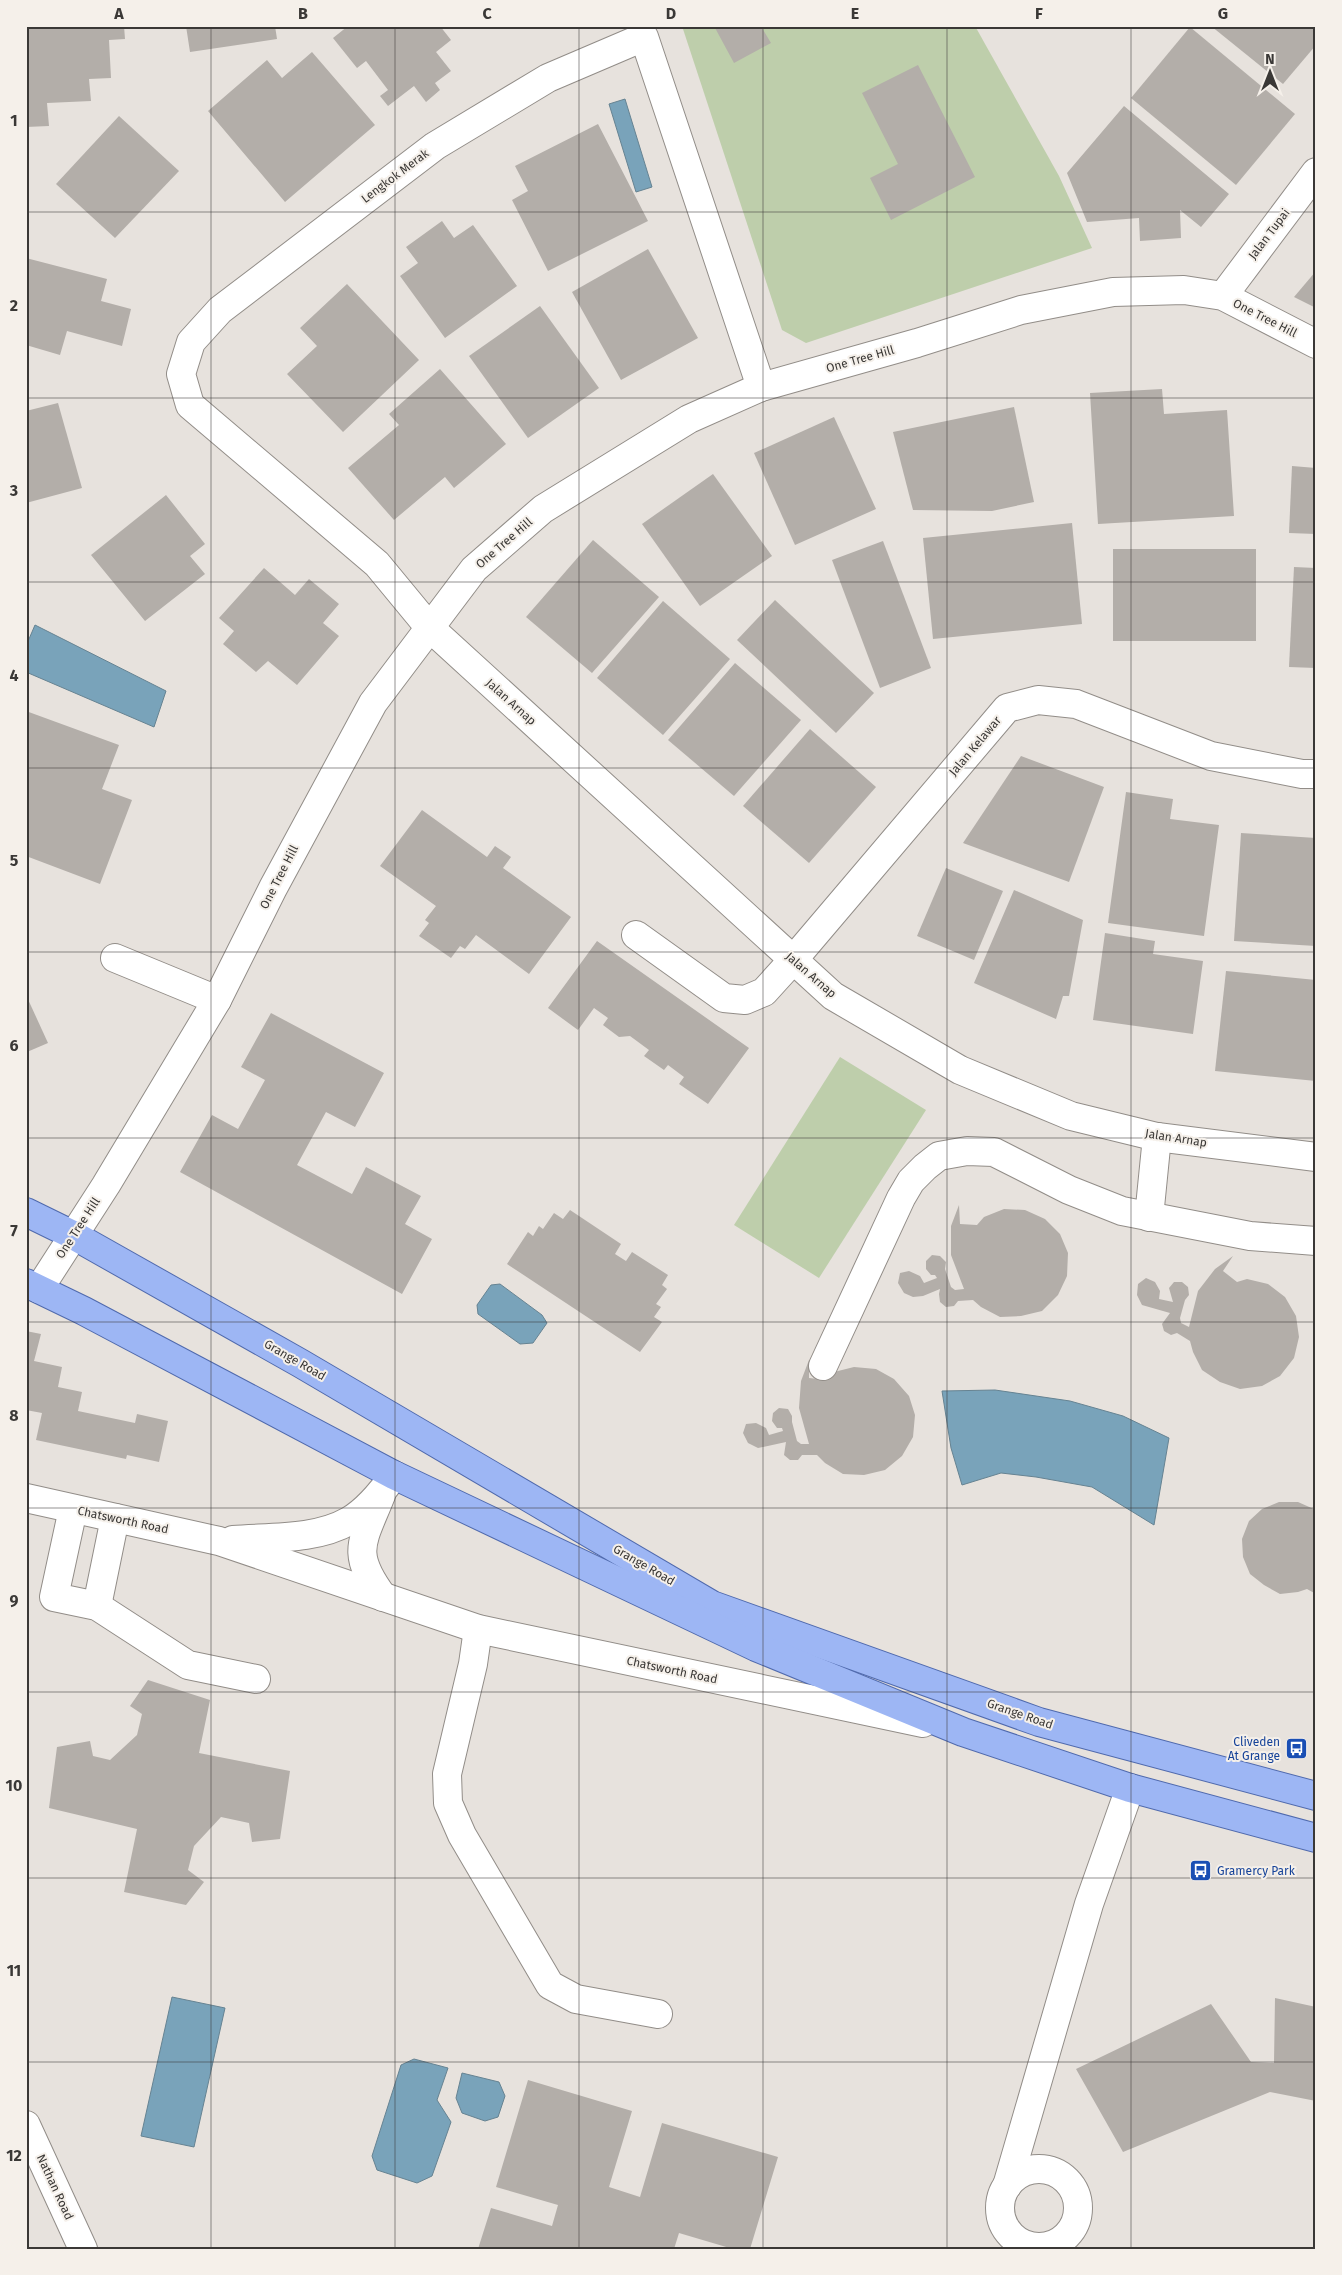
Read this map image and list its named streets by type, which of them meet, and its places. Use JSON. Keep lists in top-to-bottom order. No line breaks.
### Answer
{"streets":{"main road":["Grange Road"],"street":["Lengkok Merak","Jalan Tupai","One Tree Hill","Jalan Arnap","Jalan Kelawar","Chatsworth Road","Nathan Road"]},"crossings":[["Lengkok Merak","One Tree Hill"],["Lengkok Merak","Jalan Arnap"],["Jalan Tupai","One Tree Hill"],["One Tree Hill","Jalan Arnap"],["One Tree Hill","Grange Road"],["Jalan Arnap","Jalan Kelawar"],["Grange Road","Chatsworth Road"]],"places":{"bus stop":["Cliveden At Grange","Gramercy Park"]},"north":"top","grid":{"columns":["A","B","C","D","E","F","G"],"rows":["1","2","3","4","5","6","7","8","9","10","11","12"]}}
